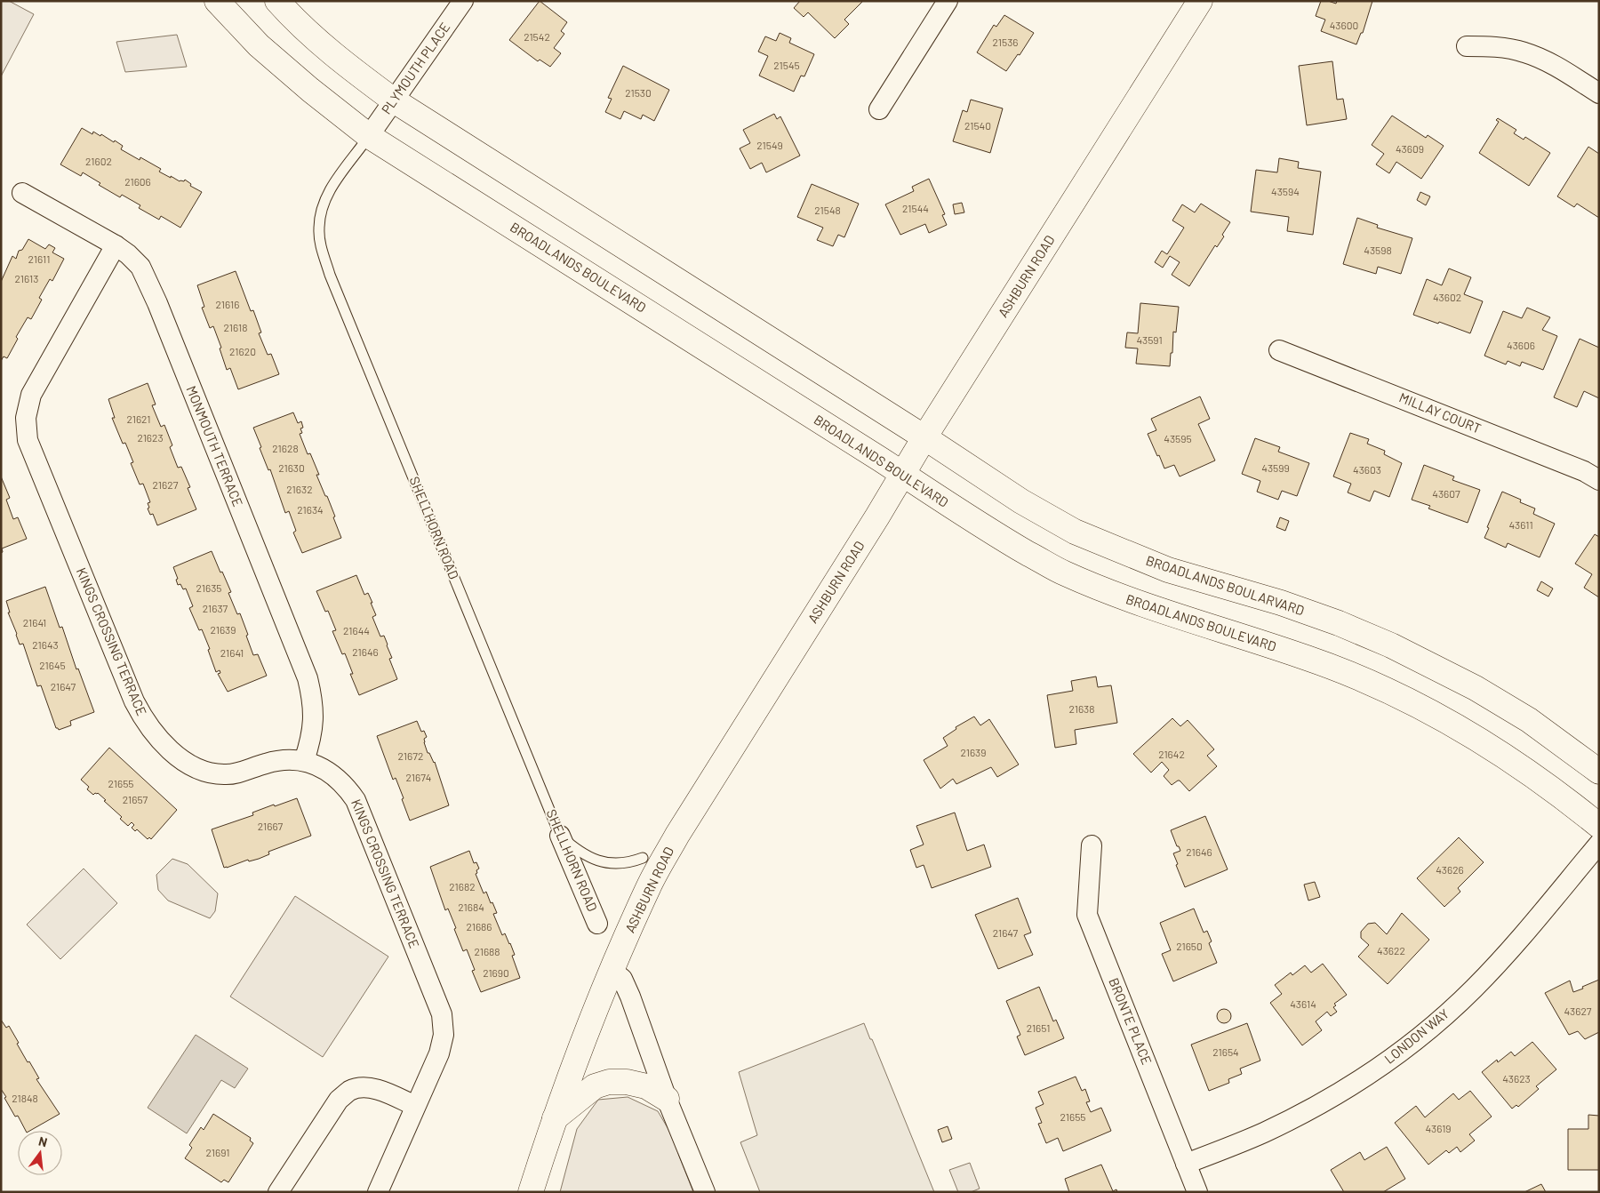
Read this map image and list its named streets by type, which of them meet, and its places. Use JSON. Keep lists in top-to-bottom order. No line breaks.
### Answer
{"streets":{"main road":["BROADLANDS BOULEVARD","ASHBURN ROAD","BROADLANDS BOULARVARD"],"street":["PLYMOUTH PLACE","MILLAY COURT","MONMOUTH TERRACE","SHELLHORN ROAD","KINGS CROSSING TERRACE","BRONTE PLACE","LONDON WAY"]},"crossings":[["PLYMOUTH PLACE","BROADLANDS BOULEVARD"],["PLYMOUTH PLACE","SHELLHORN ROAD"],["BROADLANDS BOULEVARD","ASHBURN ROAD"],["BROADLANDS BOULEVARD","SHELLHORN ROAD"],["ASHBURN ROAD","BROADLANDS BOULARVARD"],["MONMOUTH TERRACE","KINGS CROSSING TERRACE"],["BRONTE PLACE","LONDON WAY"]],"house_numbers":["43600","21542","21536","21545","21530","21540","21549","43609","21602","21606","43594","21544","21548","43598","21611","21613","43602","21616","21618","43591","43606","21620","21621","21623","43595","21628","21630","43599","43603","21627","21632","43607","21634","43611","21635","21637","21641","21639","21644","21643","21646","21641","21645","21647","21638","21639","21642","21672","21674","21655","21657","21667","21646","43626","21682","21684","21686","21647","21650","43622","21688","21690","43614","43627","21651","21654","43623","21848","21655","43619","21691"],"north":"top"}
